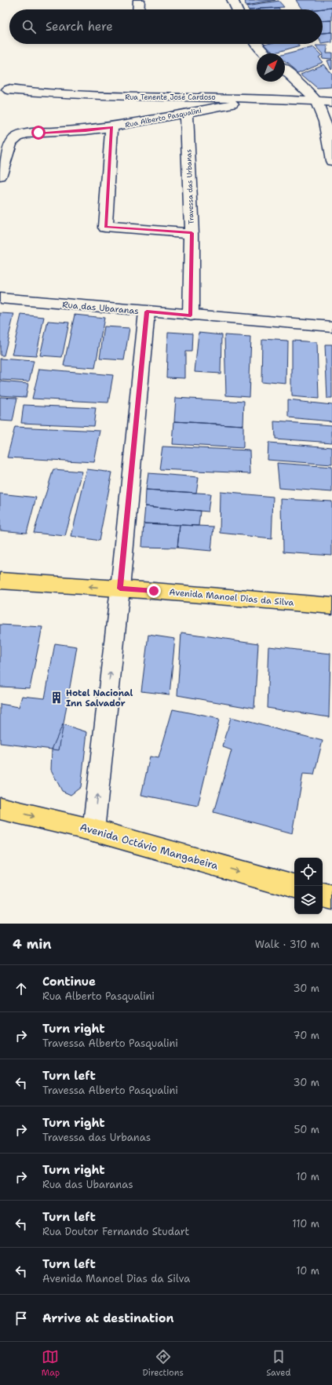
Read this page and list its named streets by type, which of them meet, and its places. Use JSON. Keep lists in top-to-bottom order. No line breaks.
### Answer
{"streets":{"main road":["Avenida Manoel Dias da Silva","Avenida Octávio Mangabeira"],"street":["Rua Tenente José Cardoso","Rua Alberto Pasqualini","Travessa das Urbanas","Rua das Ubaranas"]},"crossings":[["Rua Tenente José Cardoso","Rua Alberto Pasqualini"],["Rua Alberto Pasqualini","Travessa das Urbanas"],["Travessa das Urbanas","Rua das Ubaranas"]],"one_way":["Avenida Manoel Dias da Silva","Avenida Octávio Mangabeira"],"places":{"building":["Hotel Nacional Inn Salvador"]},"north":"top right","page":{"search":"Search here","heading":["4 min","Walk · 310 m"],"list":[["Continue","Rua Alberto Pasqualini","30 m"],["Turn right","Travessa Alberto Pasqualini","70 m"],["Turn left","Travessa Alberto Pasqualini","30 m"],["Turn right","Travessa das Urbanas","50 m"],["Turn right","Rua das Ubaranas","10 m"],["Turn left","Rua Doutor Fernando Studart","110 m"],["Turn left","Avenida Manoel Dias da Silva","10 m"],"Arrive at destination"],"nav":["Map","Directions","Saved"]}}
